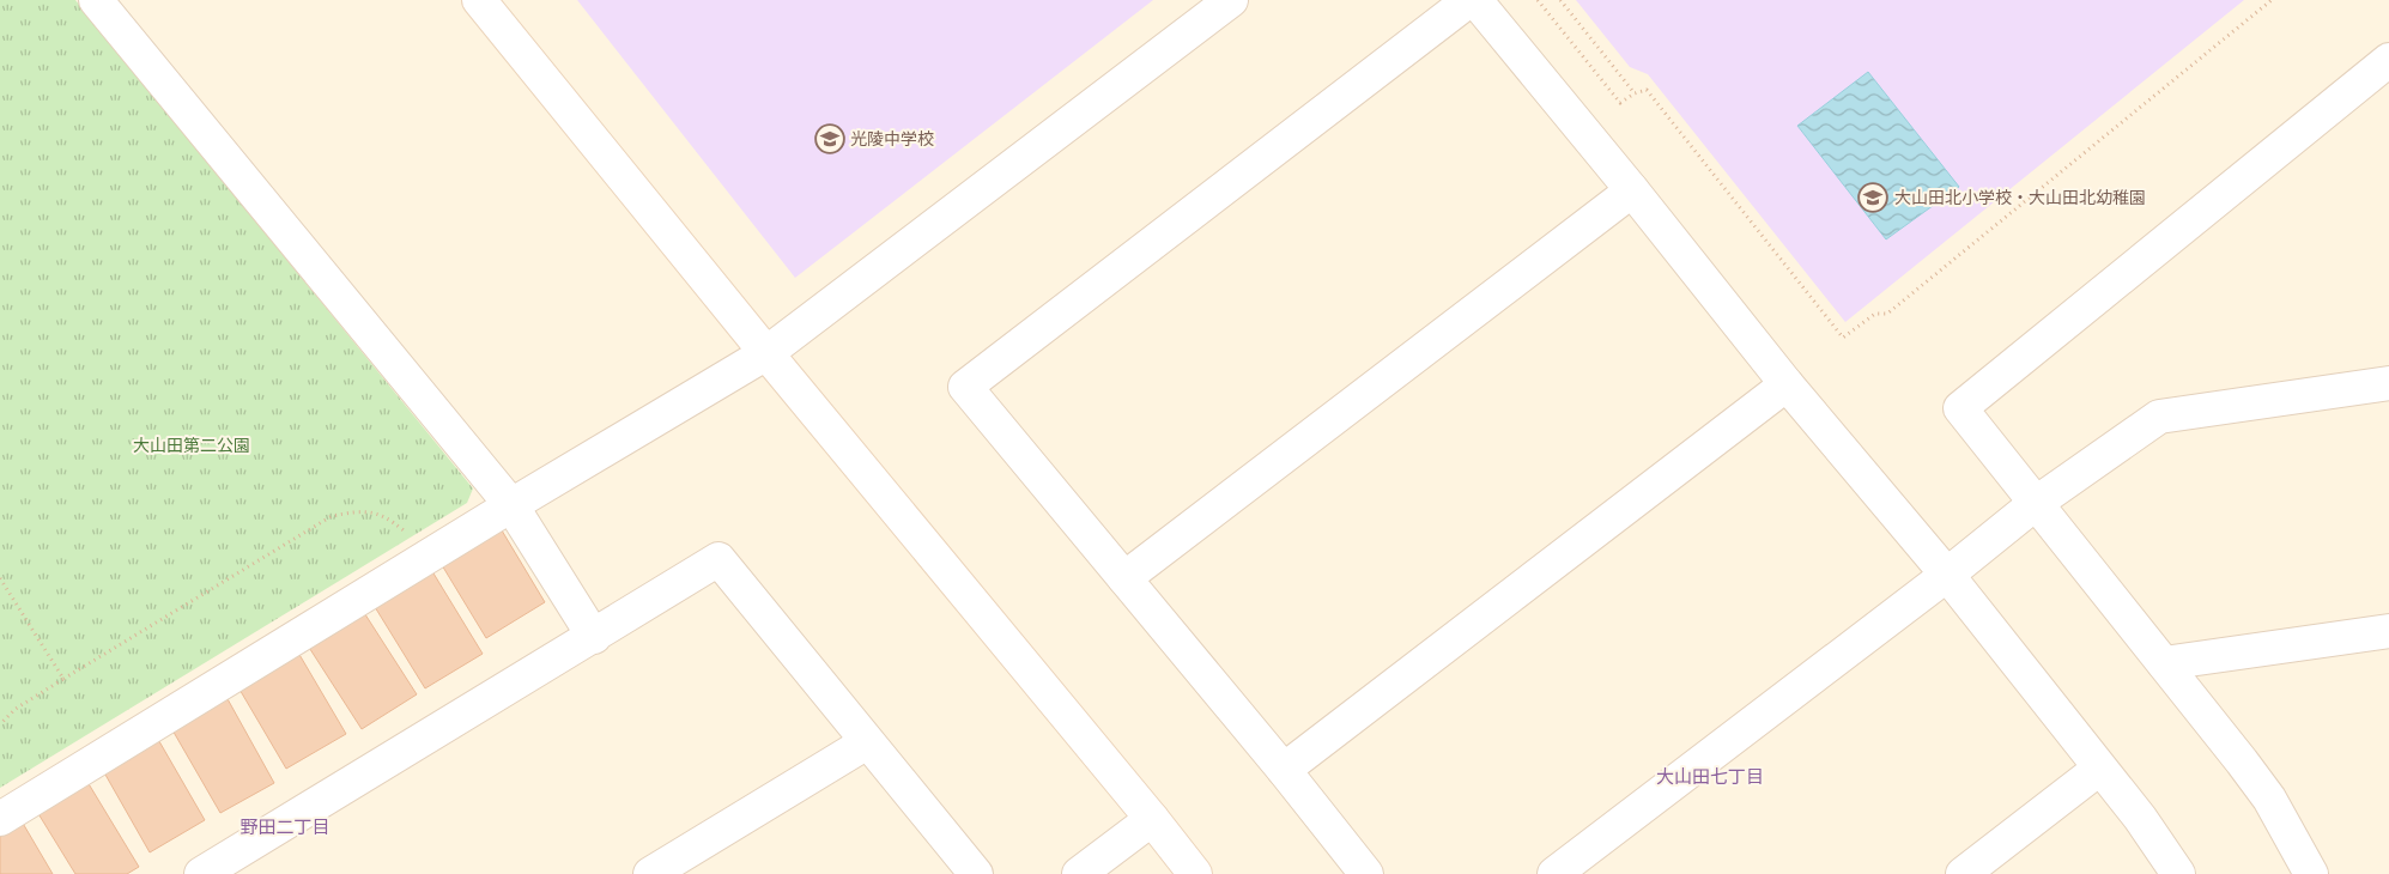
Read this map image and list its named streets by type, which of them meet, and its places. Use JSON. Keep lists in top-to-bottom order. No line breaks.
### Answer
{"districts":["大山田七丁目","野田二丁目"],"parks":["大山田第二公園"],"places":{"school or university":["光陵中学校","大山田北小学校・大山田北幼稚園"]}}
